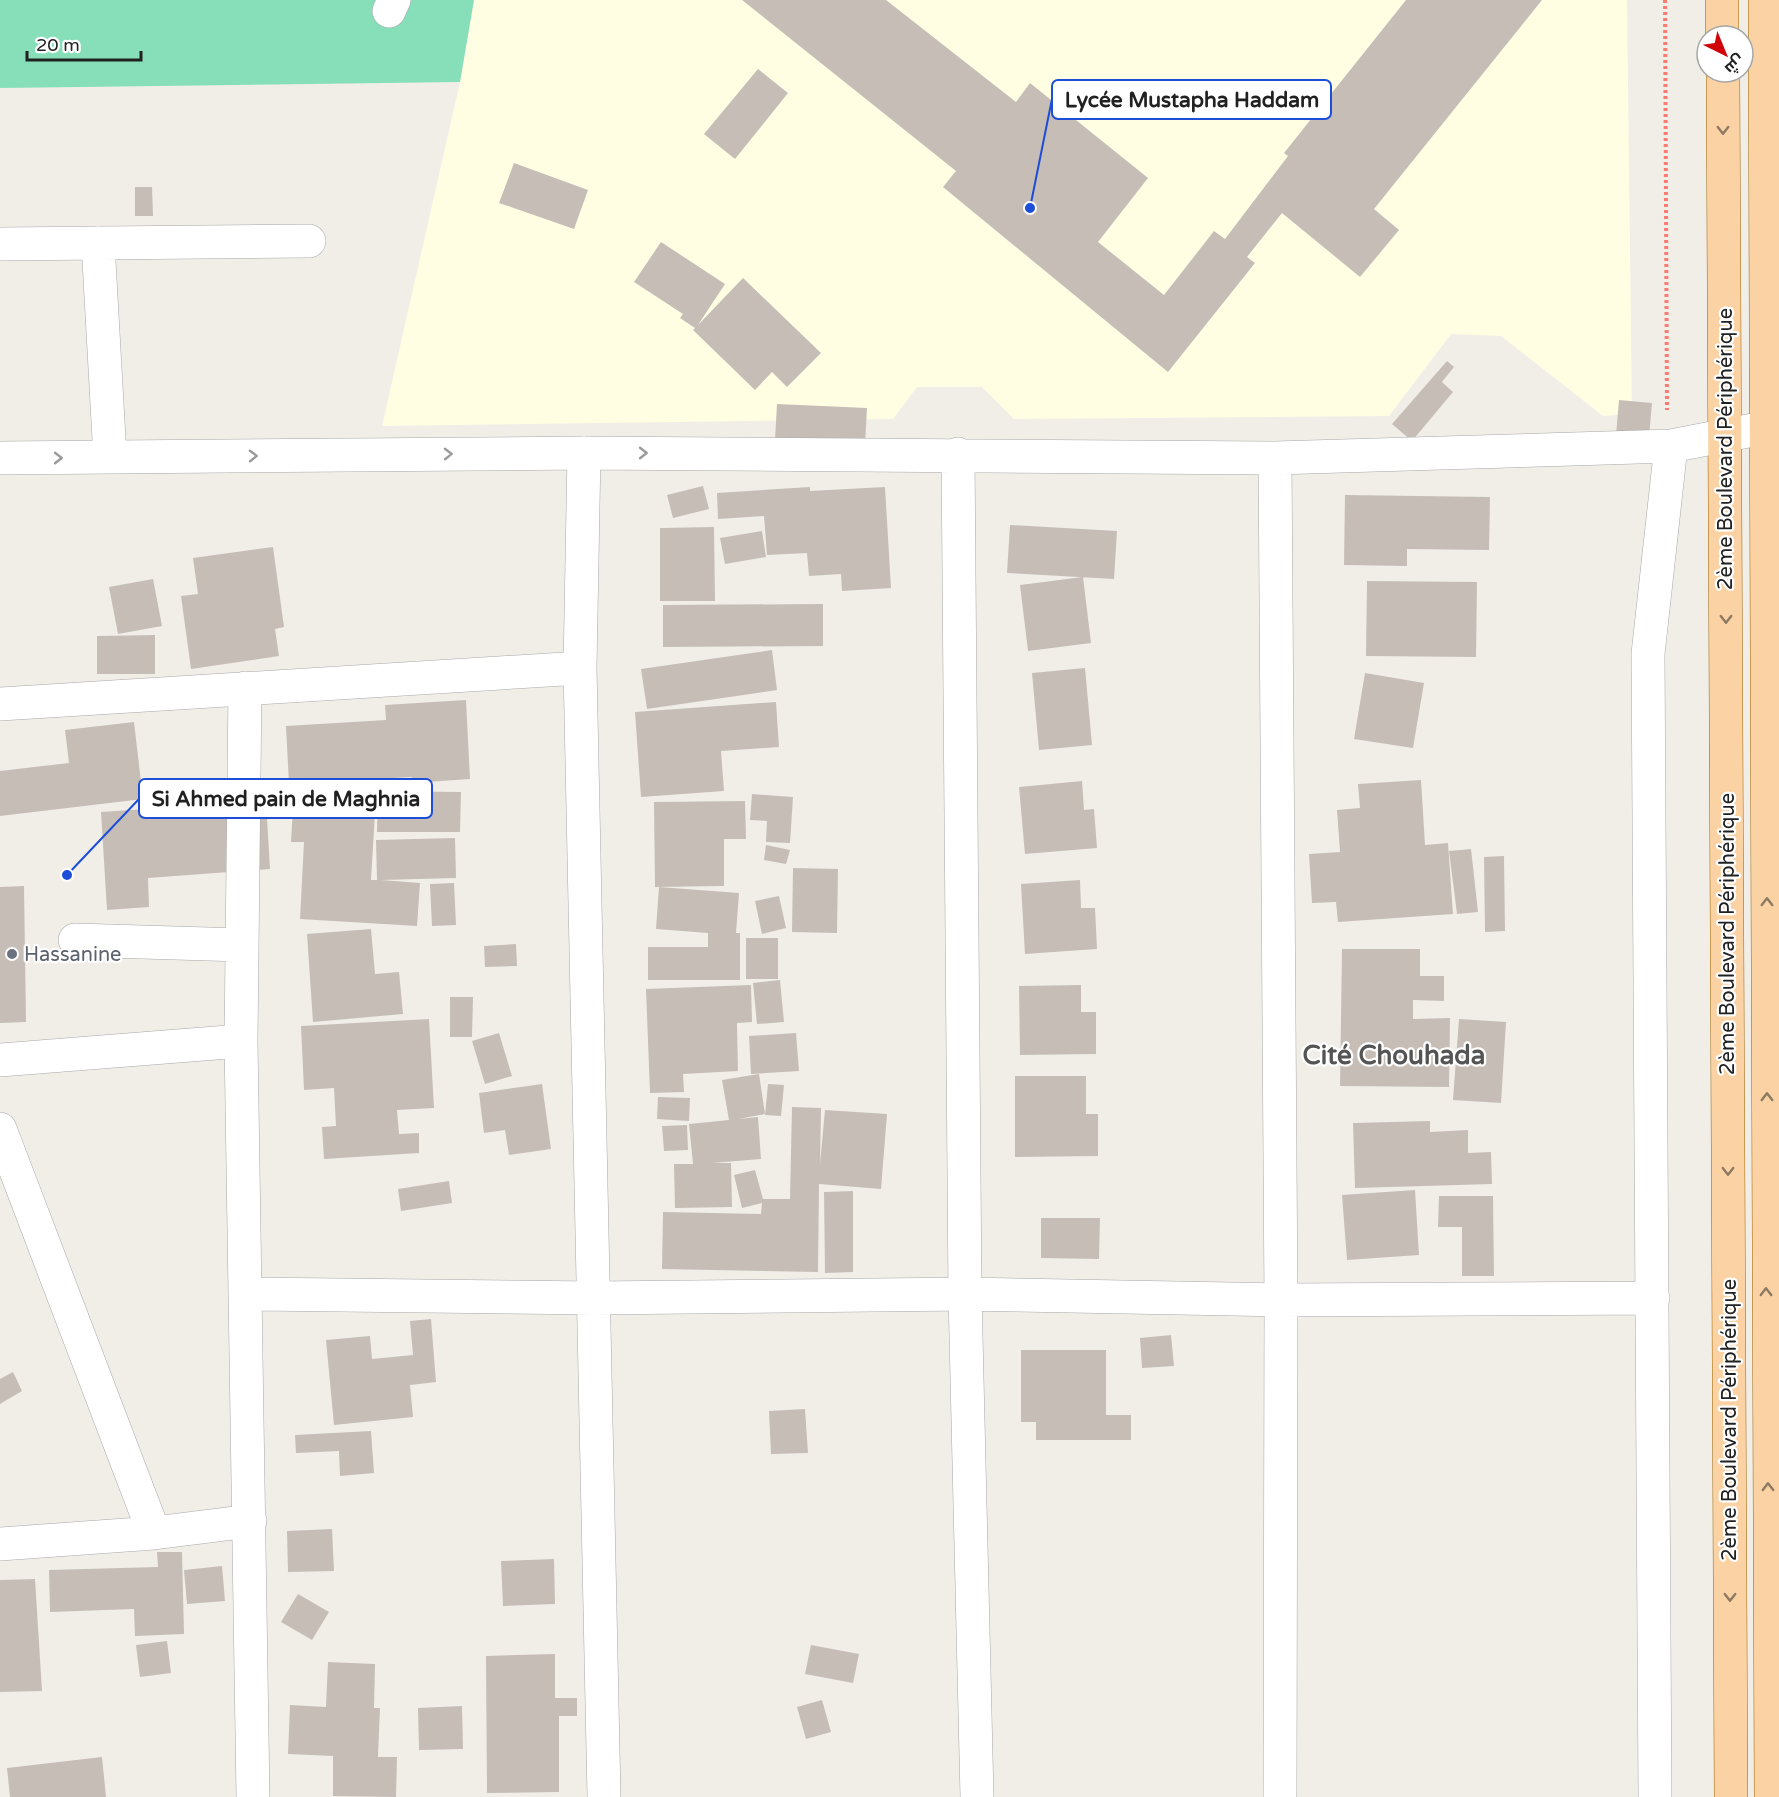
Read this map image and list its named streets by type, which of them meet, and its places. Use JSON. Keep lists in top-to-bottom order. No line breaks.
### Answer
{"streets":{"main road":["2ème Boulevard Périphérique"]},"districts":["Cité Chouhada"],"places":["Lycée Mustapha Haddam","Si Ahmed pain de Maghnia","Hassanine"],"scale_bar":"20 m","north":"bottom right"}
